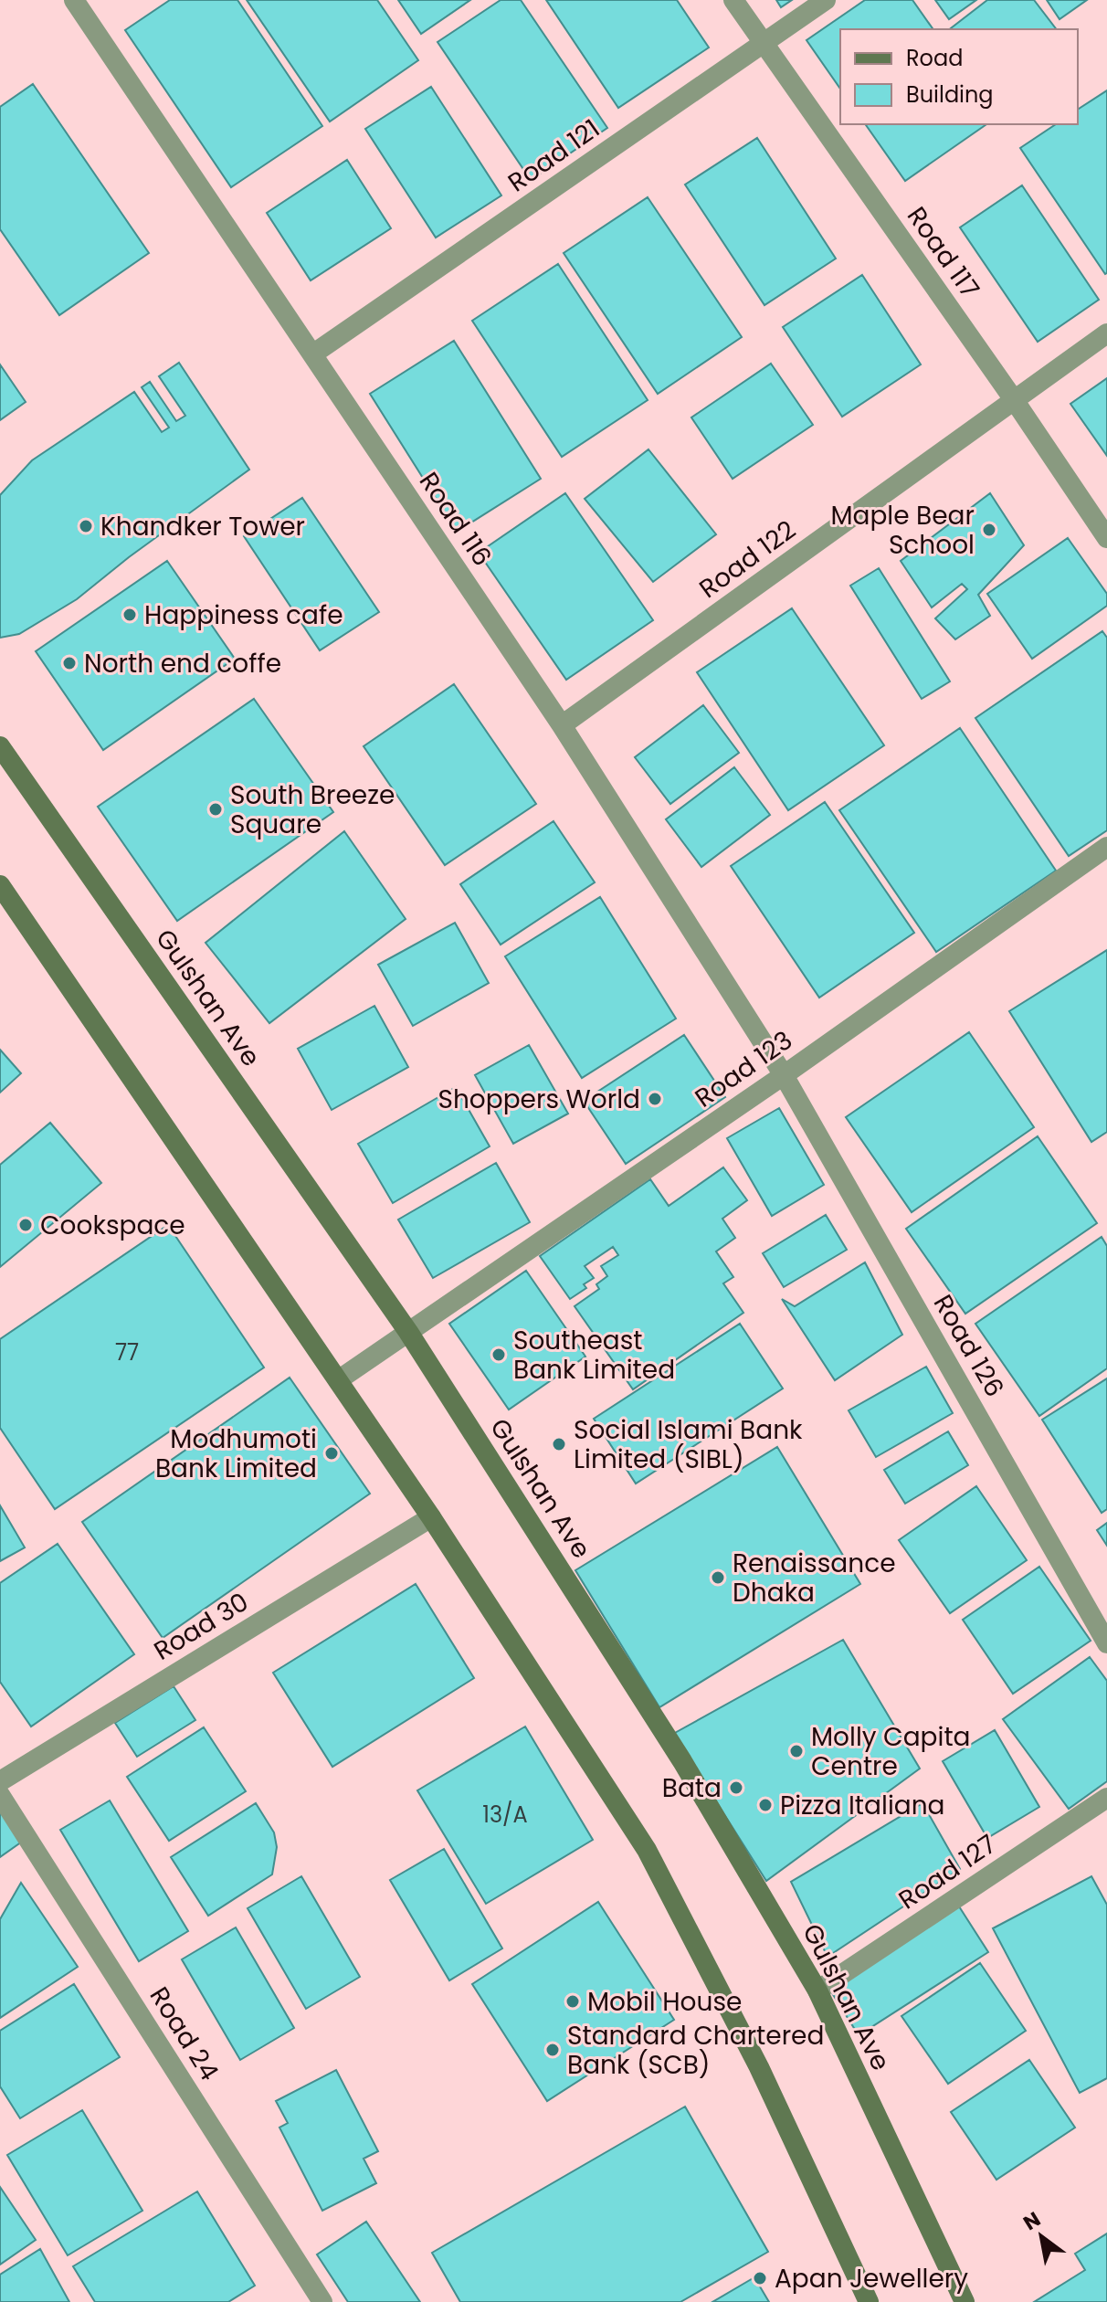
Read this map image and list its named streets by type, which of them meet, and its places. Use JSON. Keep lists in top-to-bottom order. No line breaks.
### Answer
{"streets":{"main road":["Gulshan Ave"],"street":["Road 121","Road 117","Road 116","Road 122","Road 123","Road 126","Road 30","Road 127","Road 24"]},"crossings":[["Road 121","Road 117"],["Road 121","Road 116"],["Road 117","Road 122"],["Road 116","Road 122"],["Road 116","Road 123"],["Road 116","Road 126"],["Gulshan Ave","Road 123"],["Gulshan Ave","Road 127"],["Road 123","Road 126"]],"places":["Khandker Tower","Maple Bear School","Happiness cafe","North end coffe","South Breeze Square","Shoppers World","Cookspace","Southeast Bank Limited","Social Islami Bank Limited (SIBL)","Modhumoti Bank Limited","Renaissance Dhaka","Molly Capita Centre","Bata","Pizza Italiana","Mobil House","Standard Chartered Bank (SCB)","Apan Jewellery"],"house_numbers":["77","13/A"],"legend":["Road","Building"],"north":"top left"}
